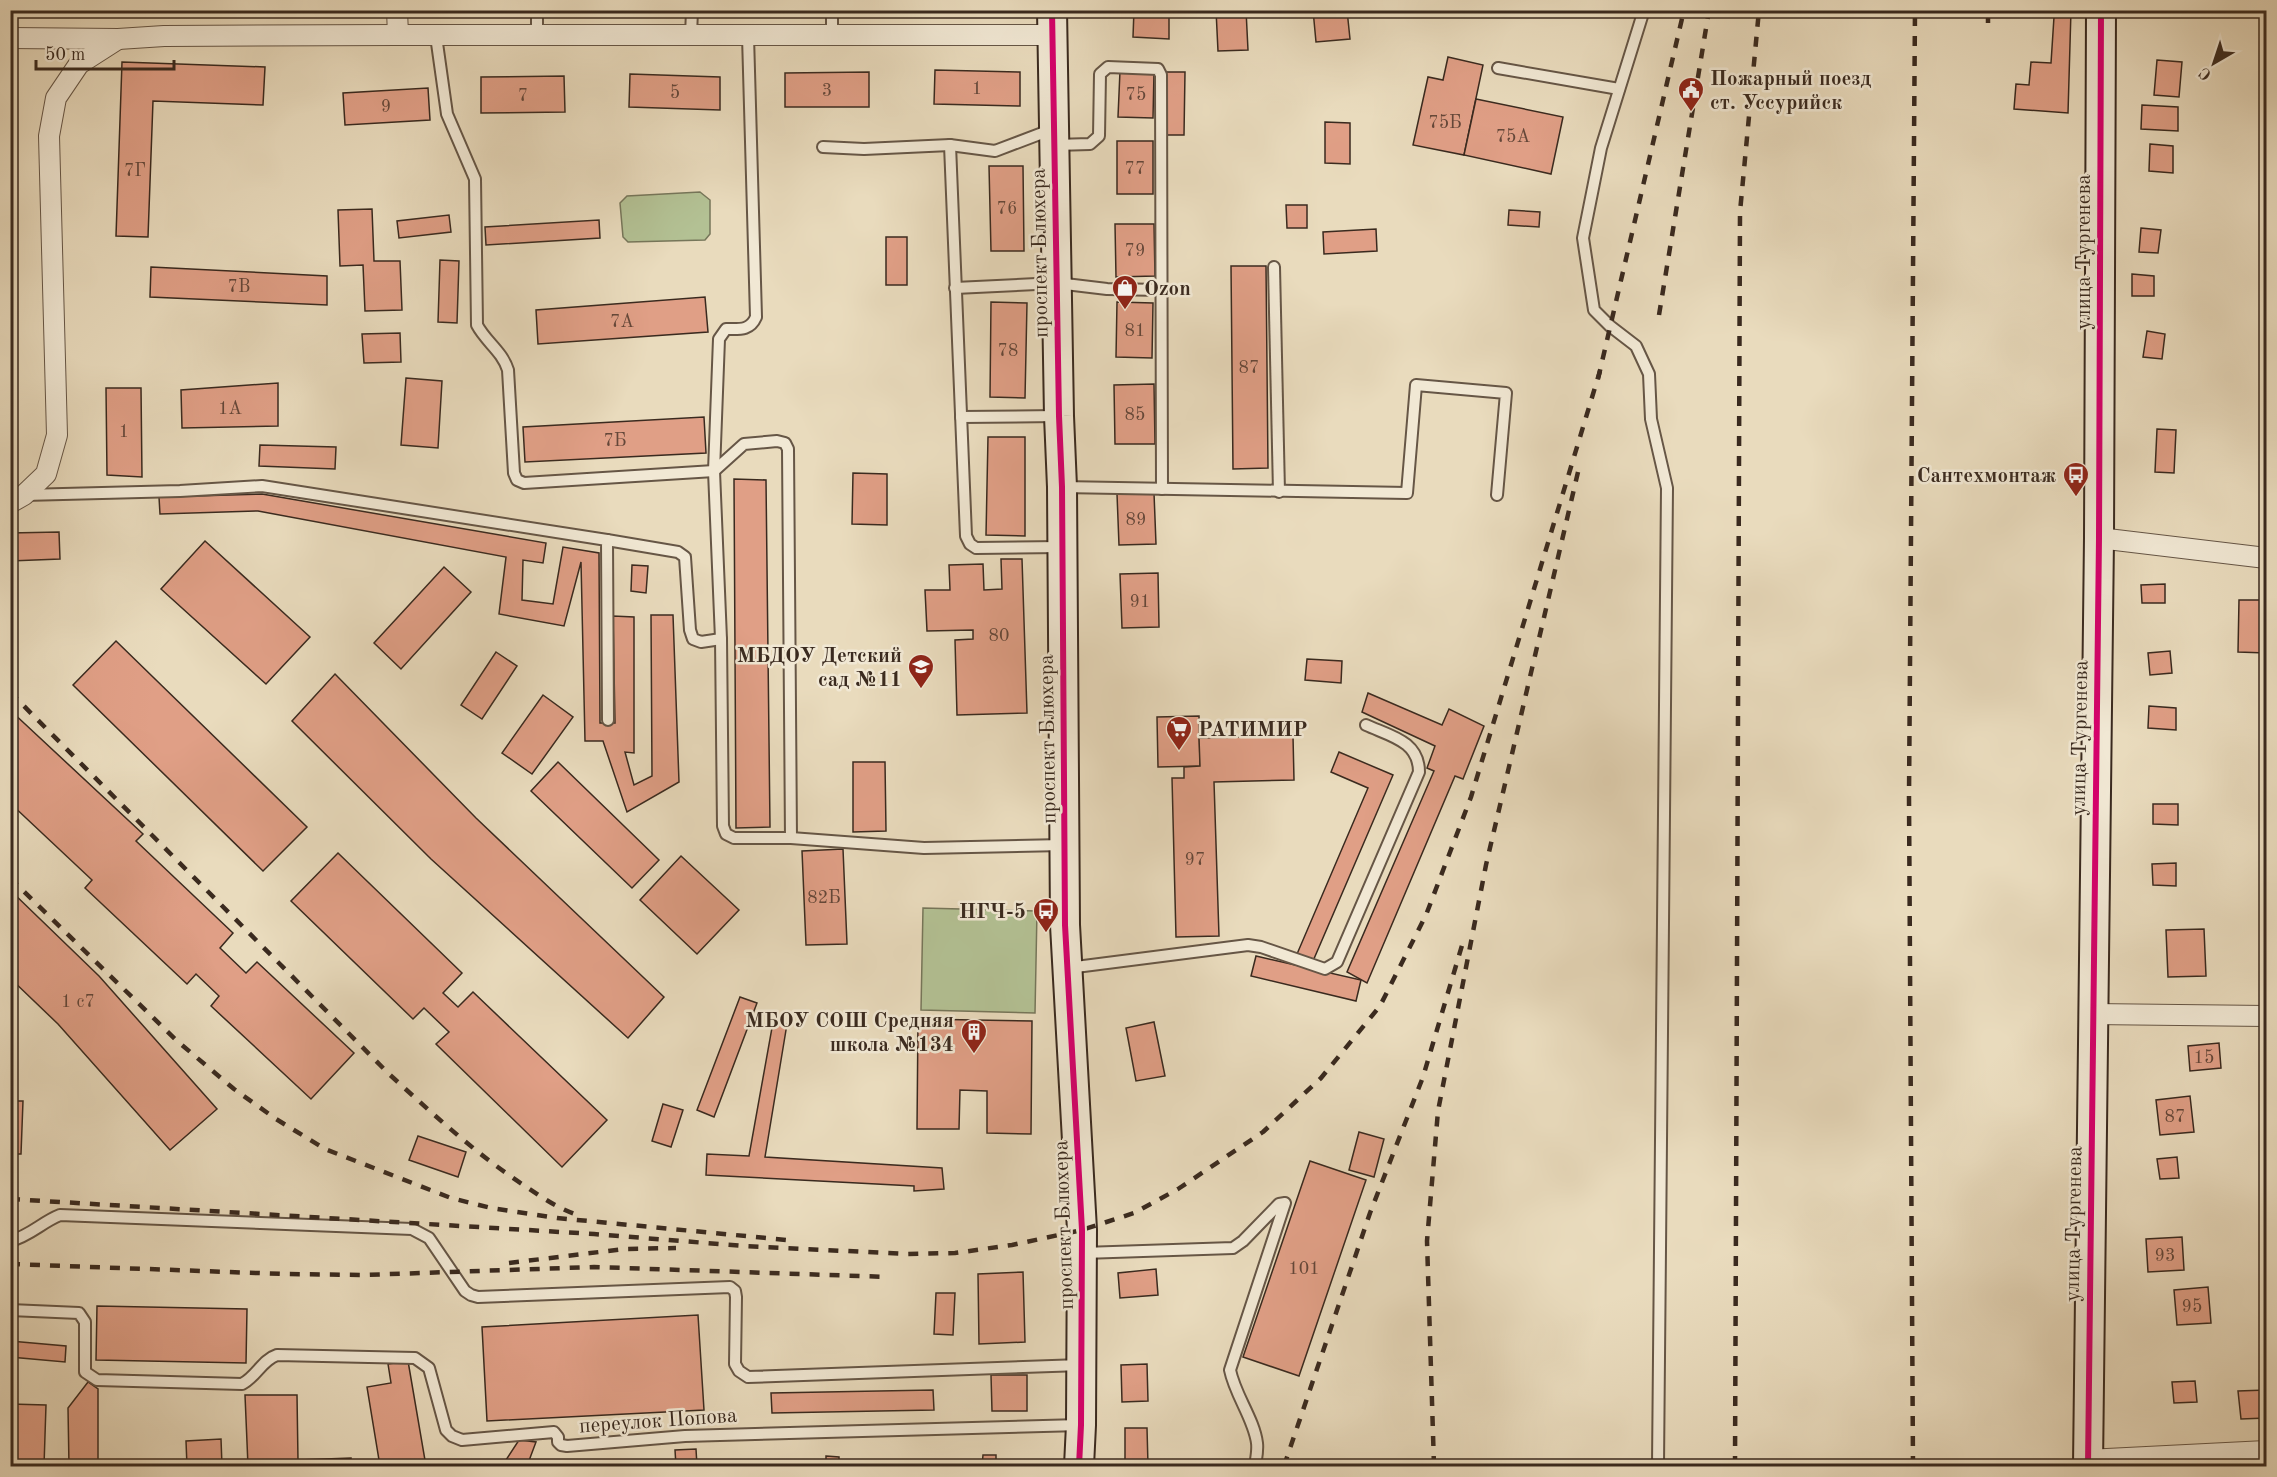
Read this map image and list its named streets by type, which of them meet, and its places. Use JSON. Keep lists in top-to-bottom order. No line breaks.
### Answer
{"streets":{"street":["улица Тургенева","проспект Блюхера"],"lane":["переулок Попова"]},"crossings":[["проспект Блюхера","переулок Попова"]],"places":{"public building":["Пожарный поезд ст. Уссурийск"],"shop":["Ozon"],"bus stop":["Сантехмонтаж","НГЧ-5"],"school or university":["МБДОУ Детский сад №11"],"supermarket":["РАТИМИР"],"building":["МБОУ СОШ Средняя школа №134"]},"house_numbers":["1","3","5","75","7","9","75Б","75А","77","7Г","76","79","7В","7А","81","78","87","1А","85","1","7Б","89","91","80","97","82Б","1 с7","15","87","93","101","95"],"scale_bar":"50 m","north":"bottom left"}
